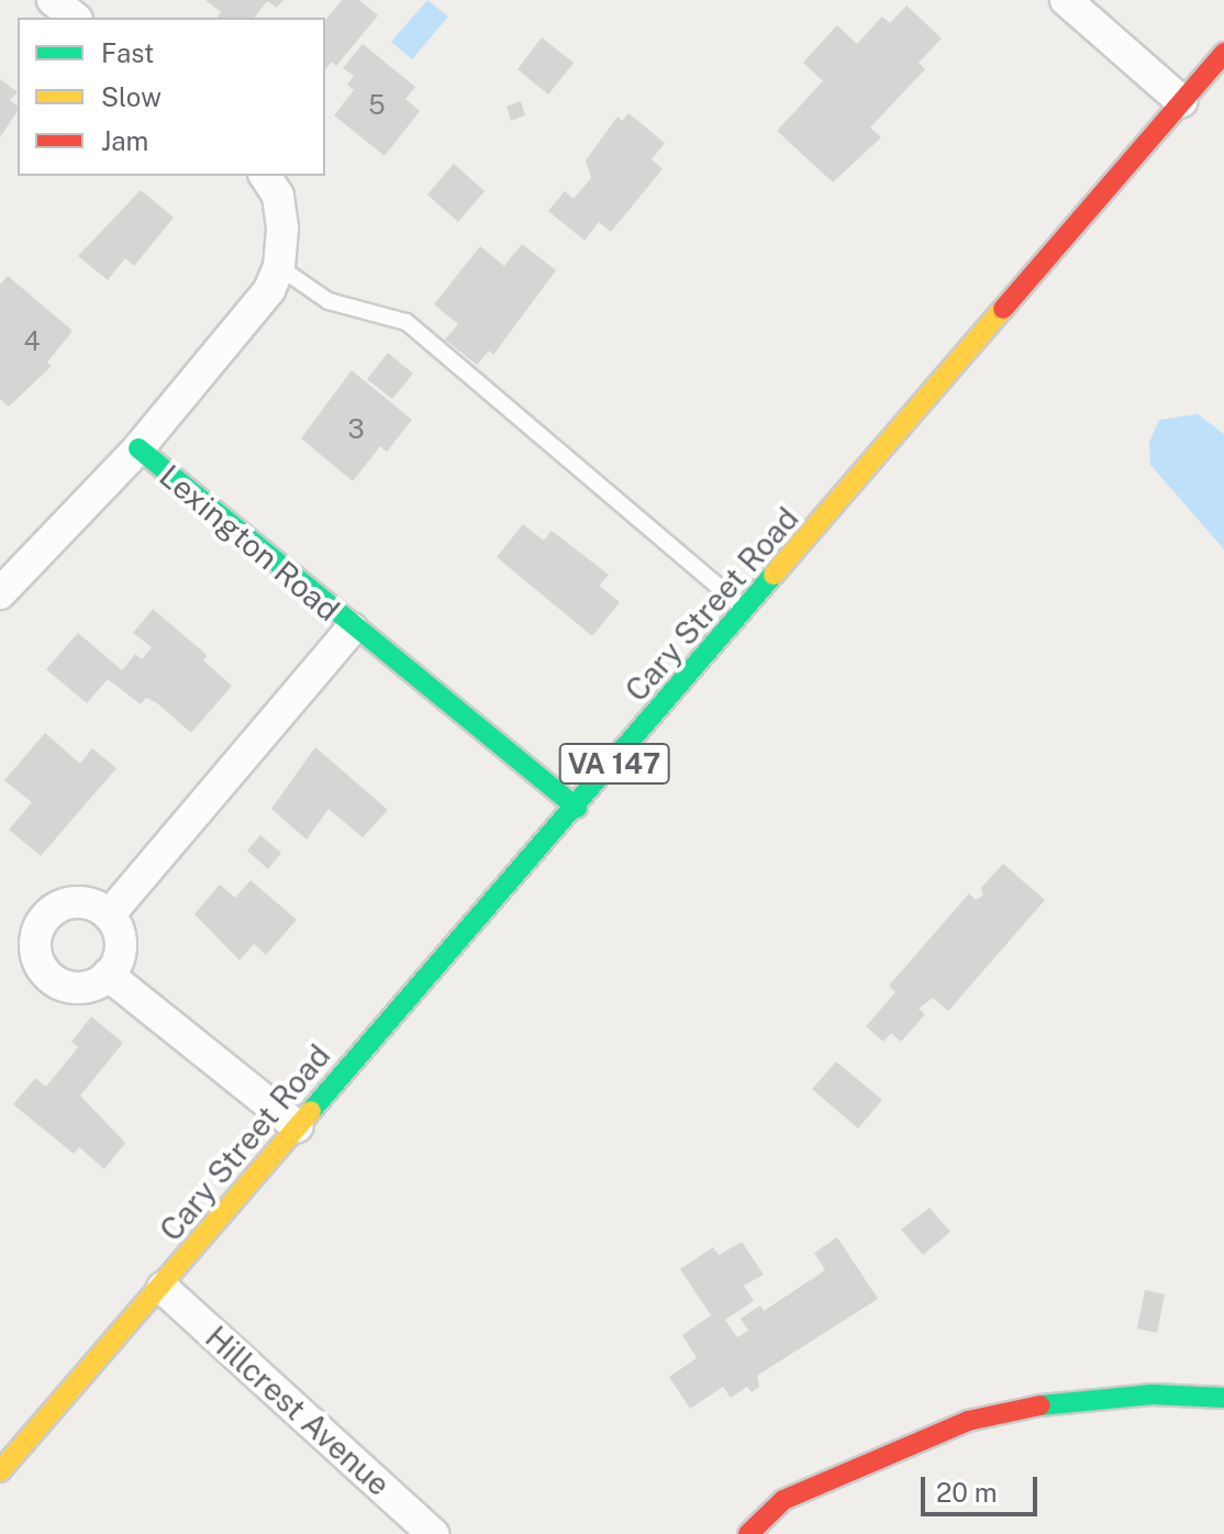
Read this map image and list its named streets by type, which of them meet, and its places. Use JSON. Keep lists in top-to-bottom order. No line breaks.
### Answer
{"streets":{"main road":["Lexington Road","Cary Street Road","VA 147"],"street":["Hillcrest Avenue"]},"crossings":[["Lexington Road","Cary Street Road"],["Cary Street Road","Hillcrest Avenue"]],"house_numbers":["5","4","3"],"legend":["Fast","Slow","Jam"],"scale_bar":"20 m"}
